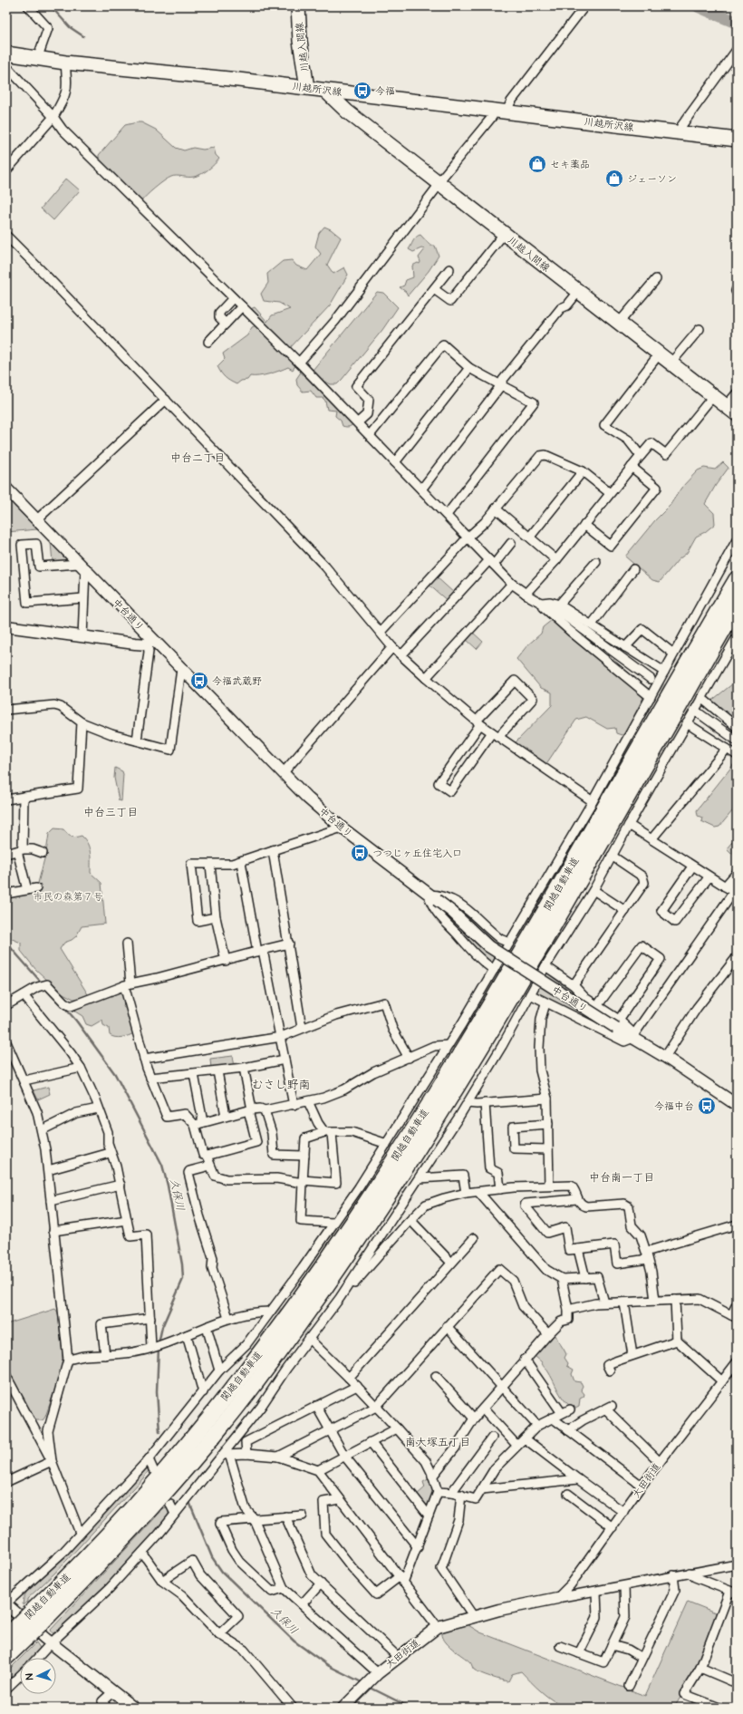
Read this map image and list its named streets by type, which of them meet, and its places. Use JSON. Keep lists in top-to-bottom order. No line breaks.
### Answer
{"streets":{"highway":["関越自動車道"],"main road":["川越入間線","川越所沢線"],"street":["中台通り","大田街道"]},"crossings":[["川越入間線","川越所沢線"]],"districts":["中台二丁目","中台三丁目","むさし野南","中台南一丁目","南大塚五丁目"],"water":["久保川"],"parks":["市民の森第７号"],"places":{"bus stop":["今福","今福武蔵野","つつじヶ丘住宅入口","今福中台"],"shop":["セキ薬品","ジェーソン"]},"north":"left"}
